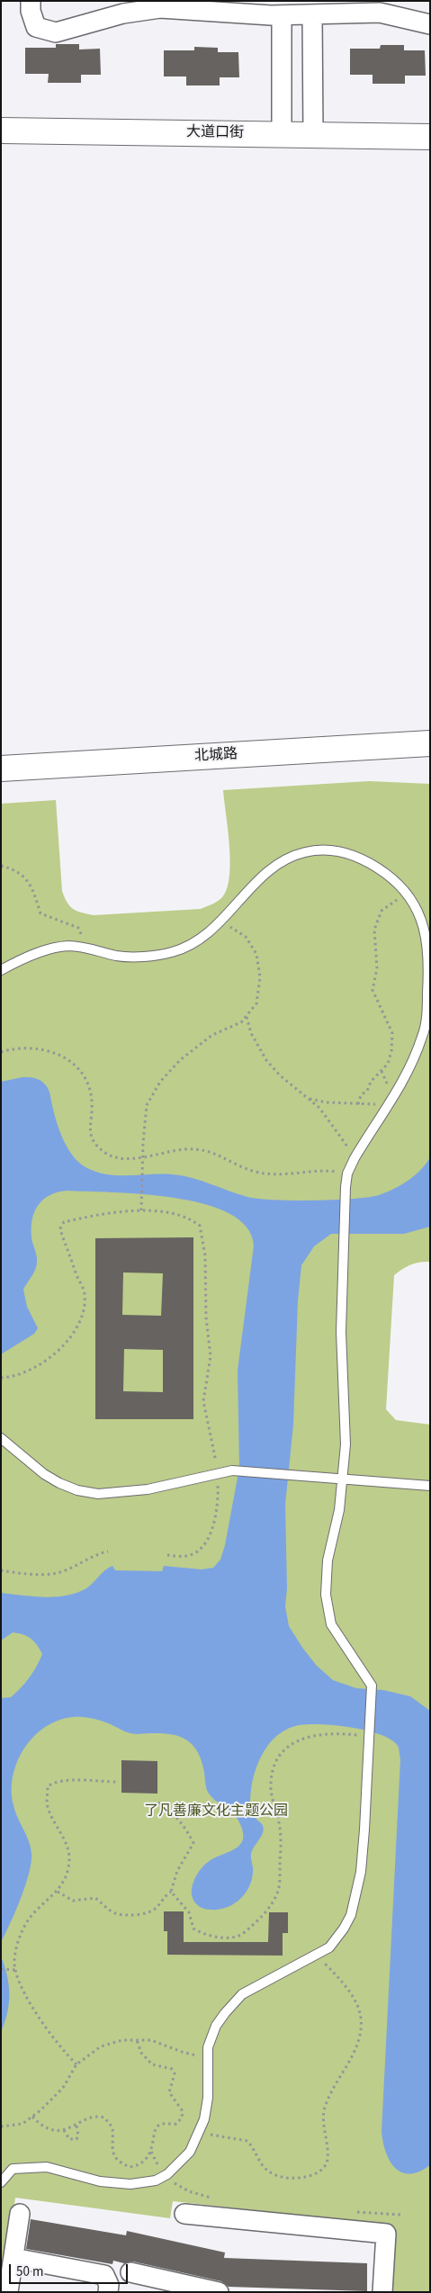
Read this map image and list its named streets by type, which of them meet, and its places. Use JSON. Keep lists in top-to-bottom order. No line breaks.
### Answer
{"streets":{"street":["大道口街","北城路"]},"parks":["了凡善廉文化主题公园"],"scale_bar":"50 m"}
